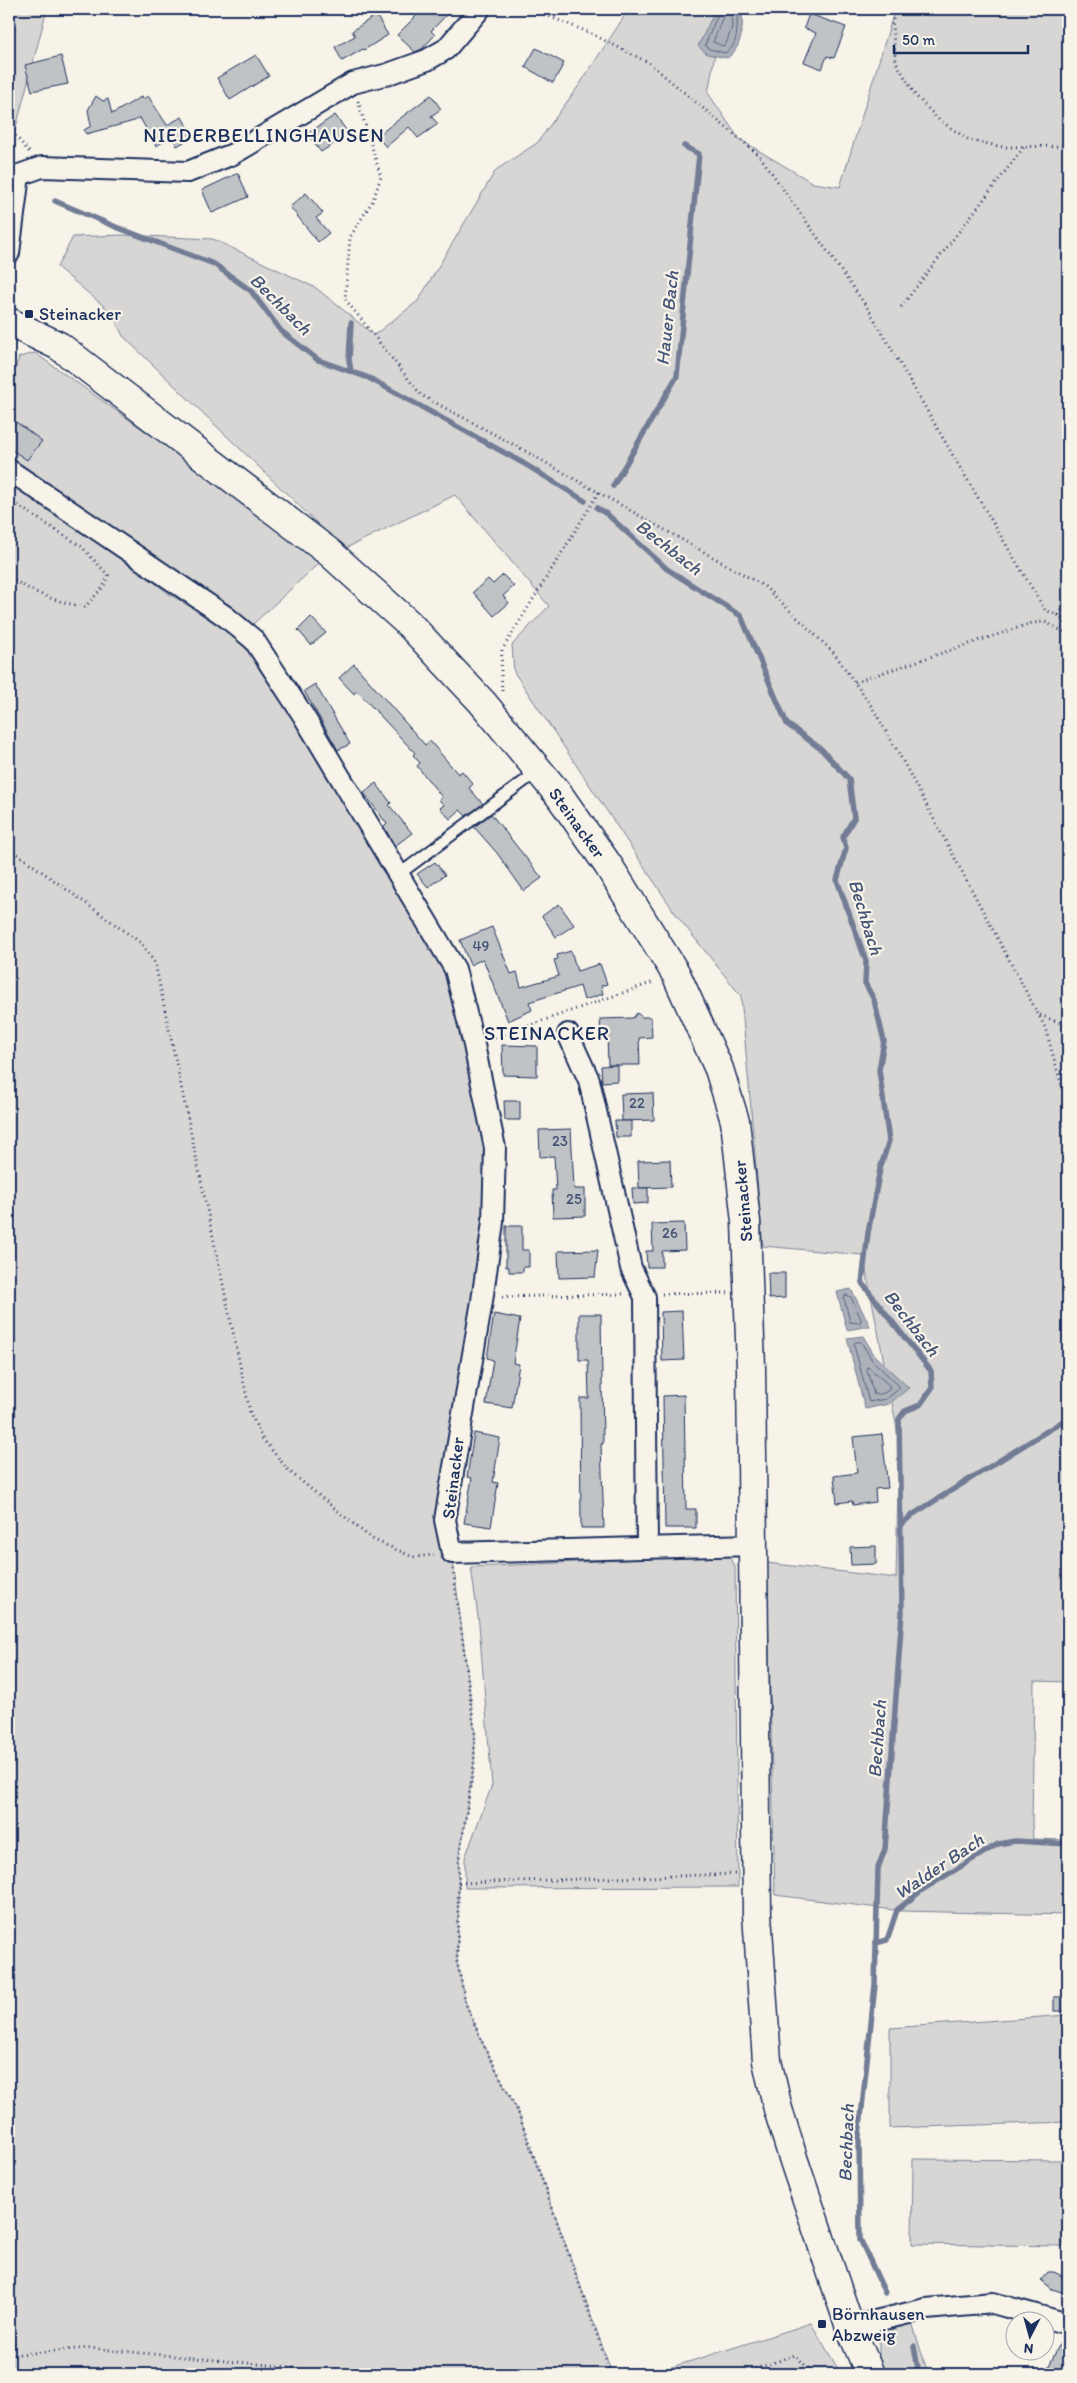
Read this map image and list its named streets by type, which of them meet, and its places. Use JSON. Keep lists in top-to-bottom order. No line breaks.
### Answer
{"streets":{"main road":["Steinacker"]},"districts":["NIEDERBELLINGHAUSEN","STEINACKER"],"water":["Bechbach","Hauer Bach","Walder Bach"],"places":{"transit":["Steinacker","Börnhausen Abzweig"]},"house_numbers":["49","22","23","25","26"],"scale_bar":"50 m","north":"bottom"}
